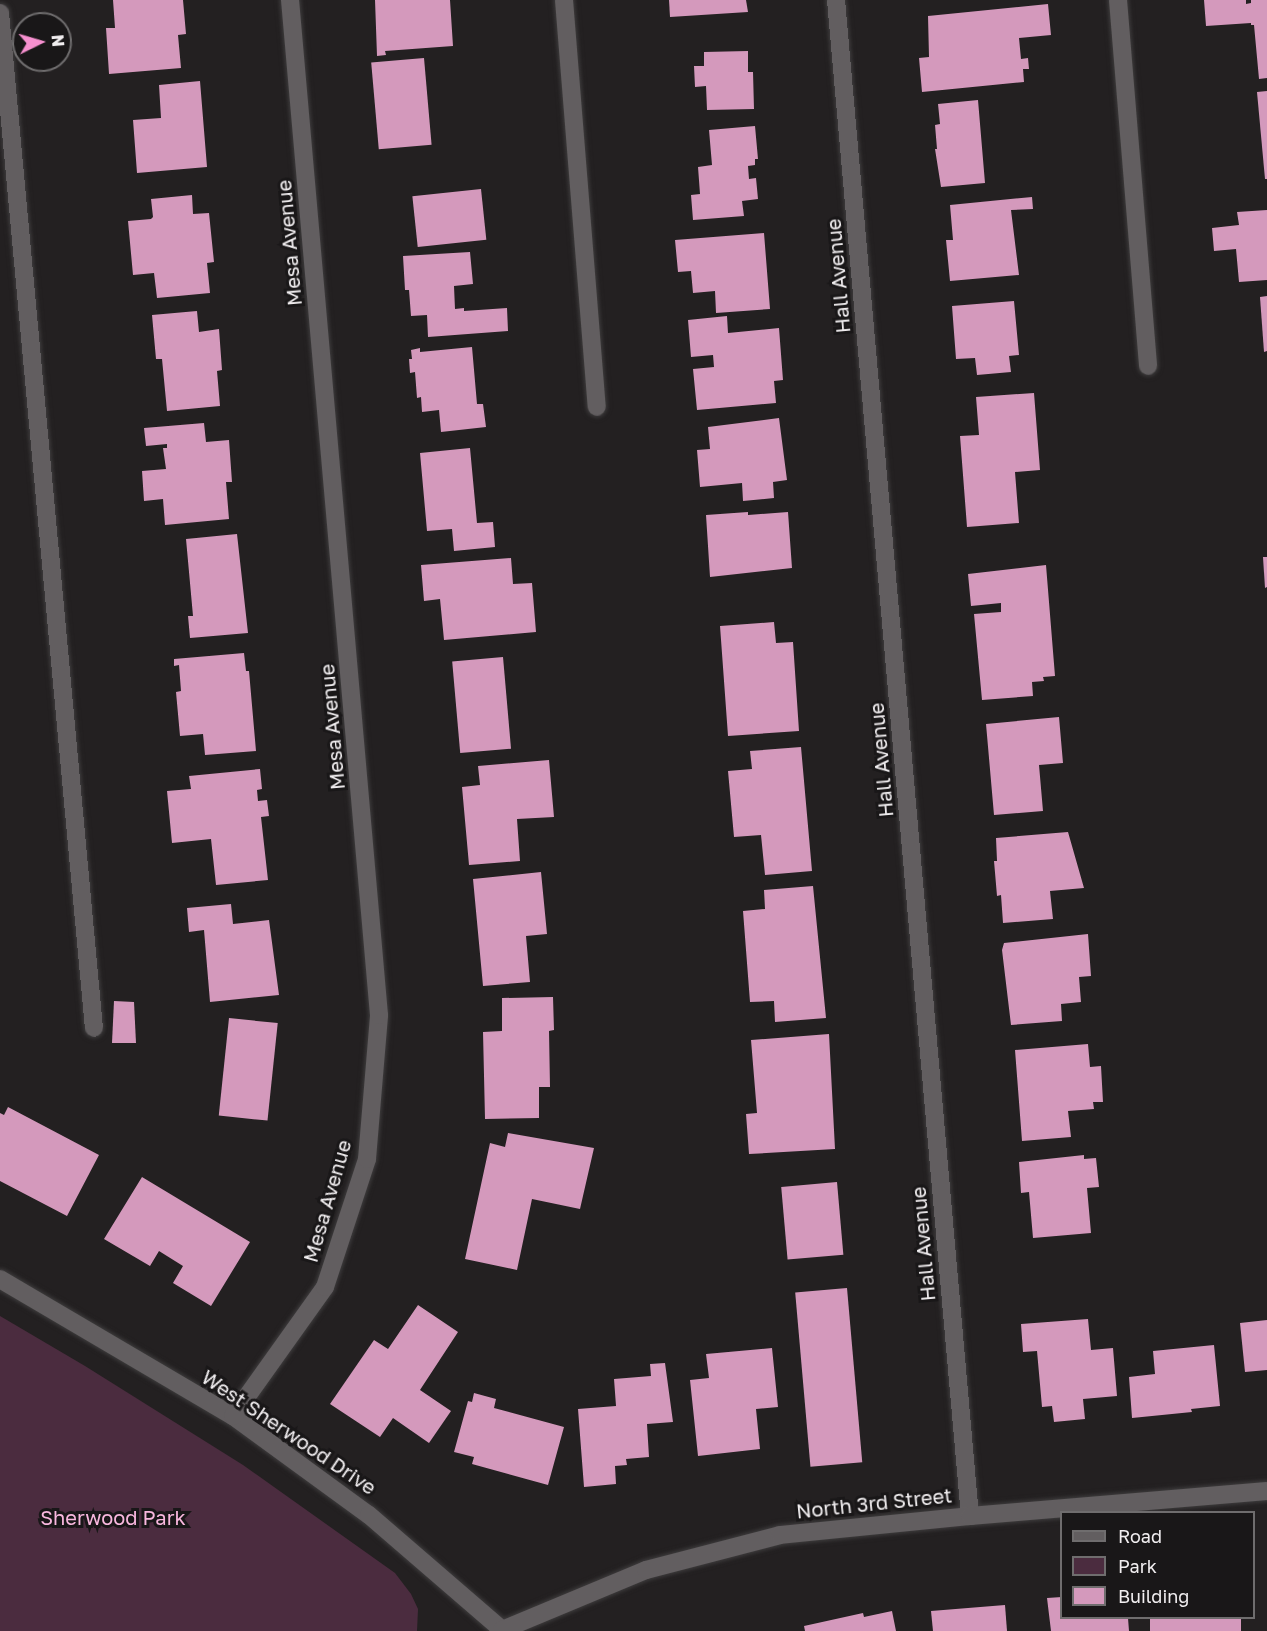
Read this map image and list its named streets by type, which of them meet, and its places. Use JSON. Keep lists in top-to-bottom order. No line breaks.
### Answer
{"streets":{"street":["Mesa Avenue","Hall Avenue","West Sherwood Drive","North 3rd Street"]},"crossings":[["Mesa Avenue","West Sherwood Drive"],["Hall Avenue","North 3rd Street"],["West Sherwood Drive","North 3rd Street"]],"parks":["Sherwood Park"],"legend":["Road","Park","Building"],"north":"right"}
